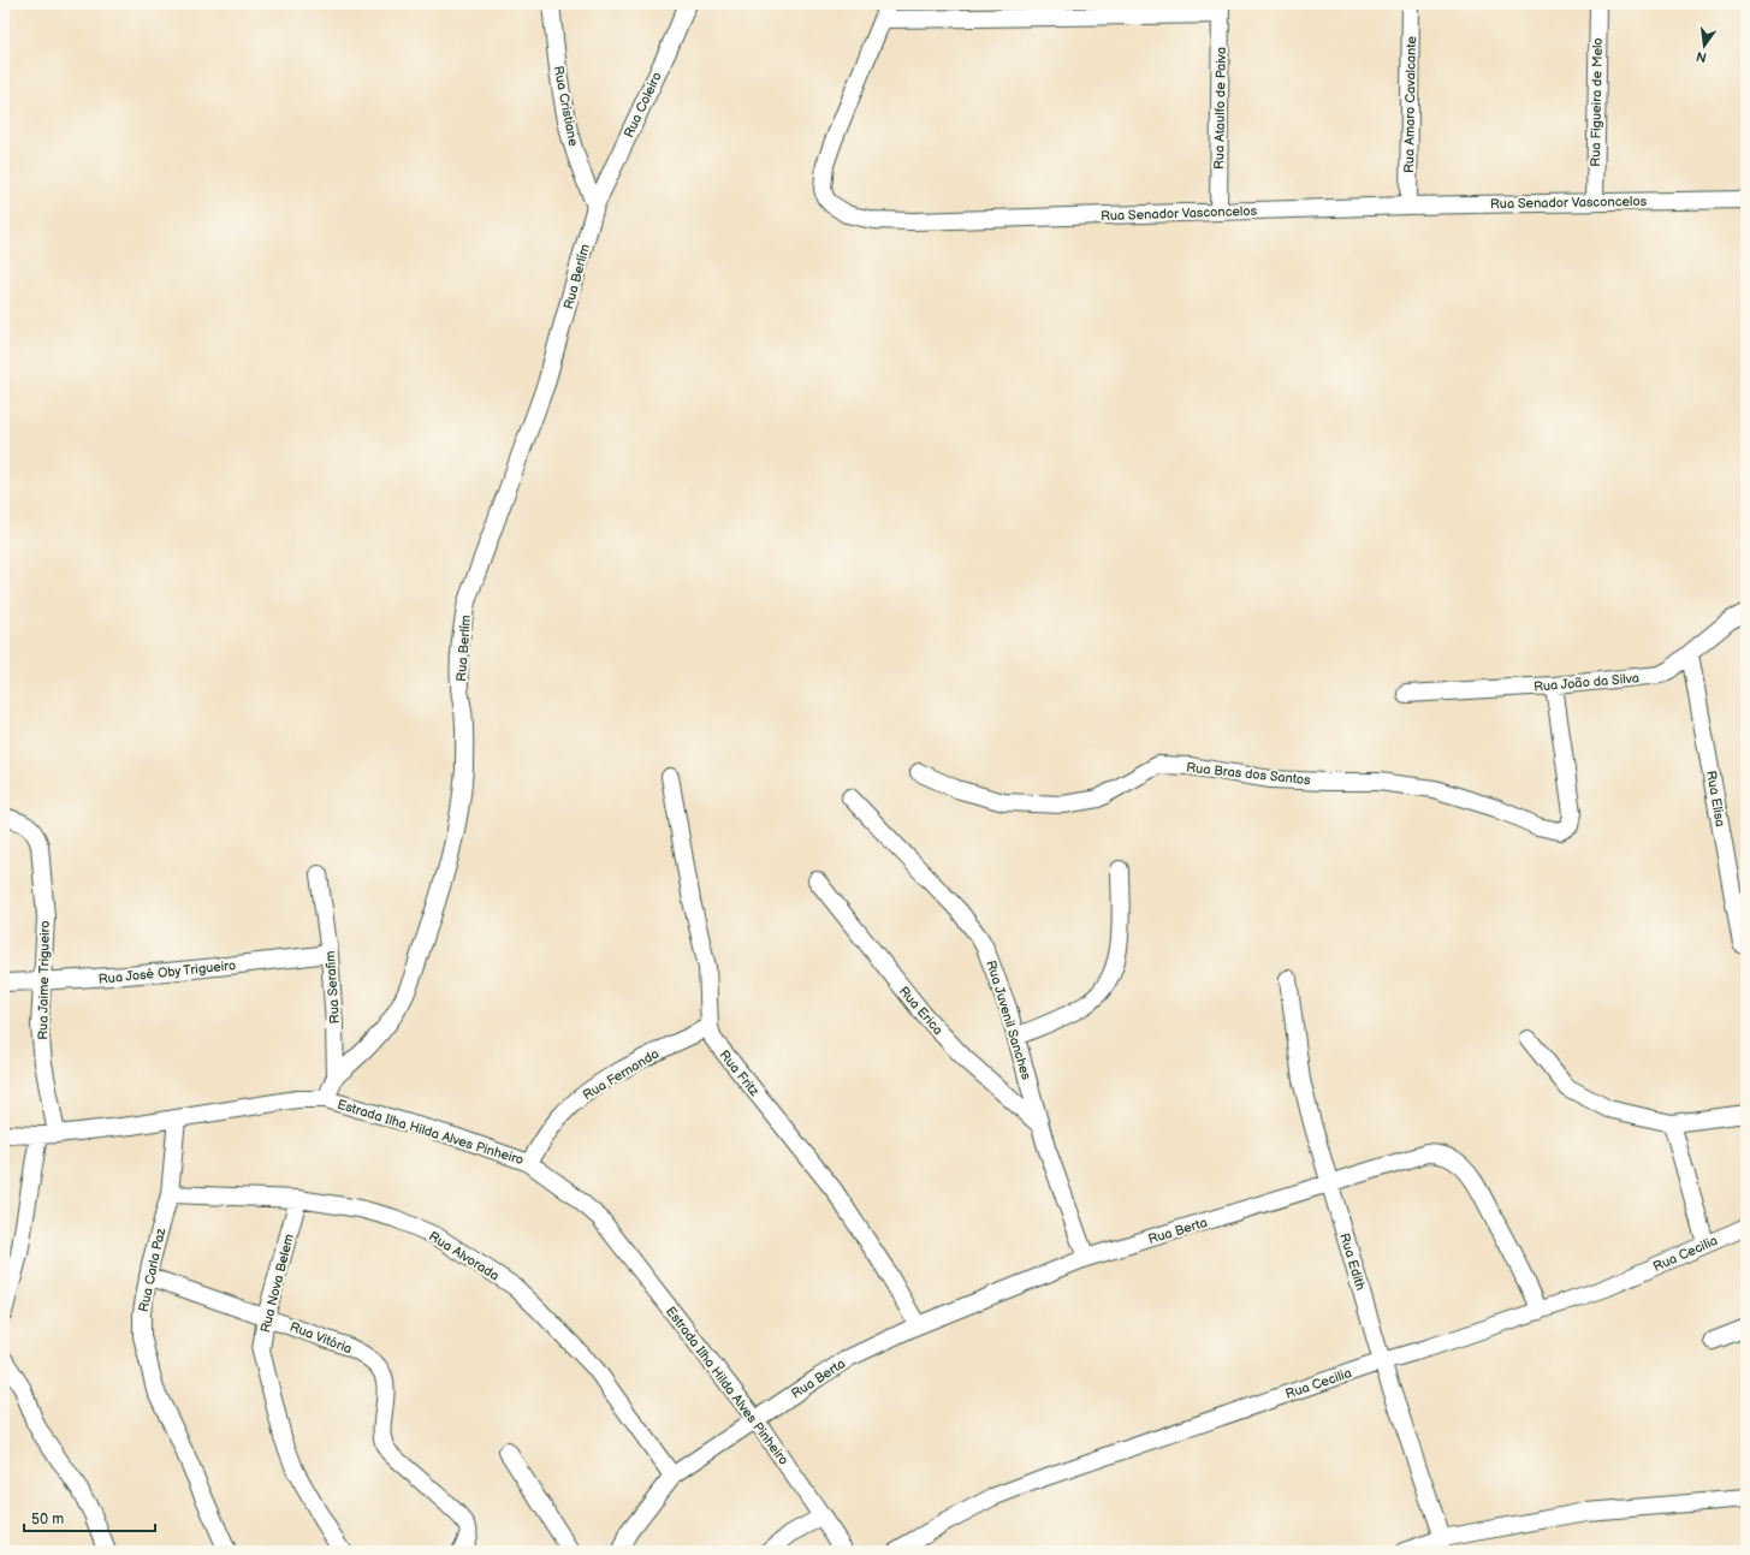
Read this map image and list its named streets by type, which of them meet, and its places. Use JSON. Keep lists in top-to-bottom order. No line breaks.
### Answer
{"streets":{"street":["Rua Figueira de Melo","Rua Coleiro","Rua Amaro Cavalcante","Rua Cristiane","Rua Ataulfo de Paiva","Rua Senador Vasconcelos","Rua Berlím","Rua João da Silva","Rua Bras dos Santos","Rua Elisa","Rua José Oby Trigueiro","Rua Jaime Trigueiro","Rua Serafim","Rua Erica","Rua Juvenil Sanches","Rua Fritz","Rua Fernanda","Estrada Ilha Hilda Alves Pinheiro","Rua Berta","Rua Cecilia","Rua Alvorada","Rua Edith","Rua Carla Paz","Rua Nova Belem","Rua Vitória"]},"crossings":[["Rua Figueira de Melo","Rua Senador Vasconcelos"],["Rua Coleiro","Rua Cristiane"],["Rua Coleiro","Rua Berlím"],["Rua Amaro Cavalcante","Rua Senador Vasconcelos"],["Rua Cristiane","Rua Berlím"],["Rua Ataulfo de Paiva","Rua Senador Vasconcelos"],["Rua Berlím","Rua Serafim"],["Rua João da Silva","Rua Bras dos Santos"],["Rua João da Silva","Rua Elisa"],["Rua José Oby Trigueiro","Rua Jaime Trigueiro"],["Rua José Oby Trigueiro","Rua Serafim"],["Rua Jaime Trigueiro","Estrada Ilha Hilda Alves Pinheiro"],["Rua Serafim","Estrada Ilha Hilda Alves Pinheiro"],["Rua Erica","Rua Juvenil Sanches"],["Rua Juvenil Sanches","Rua Berta"],["Rua Fritz","Rua Fernanda"],["Rua Fritz","Rua Berta"],["Rua Fernanda","Estrada Ilha Hilda Alves Pinheiro"],["Estrada Ilha Hilda Alves Pinheiro","Rua Berta"],["Estrada Ilha Hilda Alves Pinheiro","Rua Carla Paz"],["Rua Berta","Rua Cecilia"],["Rua Berta","Rua Alvorada"],["Rua Berta","Rua Edith"],["Rua Cecilia","Rua Edith"],["Rua Alvorada","Rua Carla Paz"],["Rua Alvorada","Rua Nova Belem"],["Rua Carla Paz","Rua Vitória"],["Rua Nova Belem","Rua Vitória"]],"scale_bar":"50 m","north":"bottom"}
